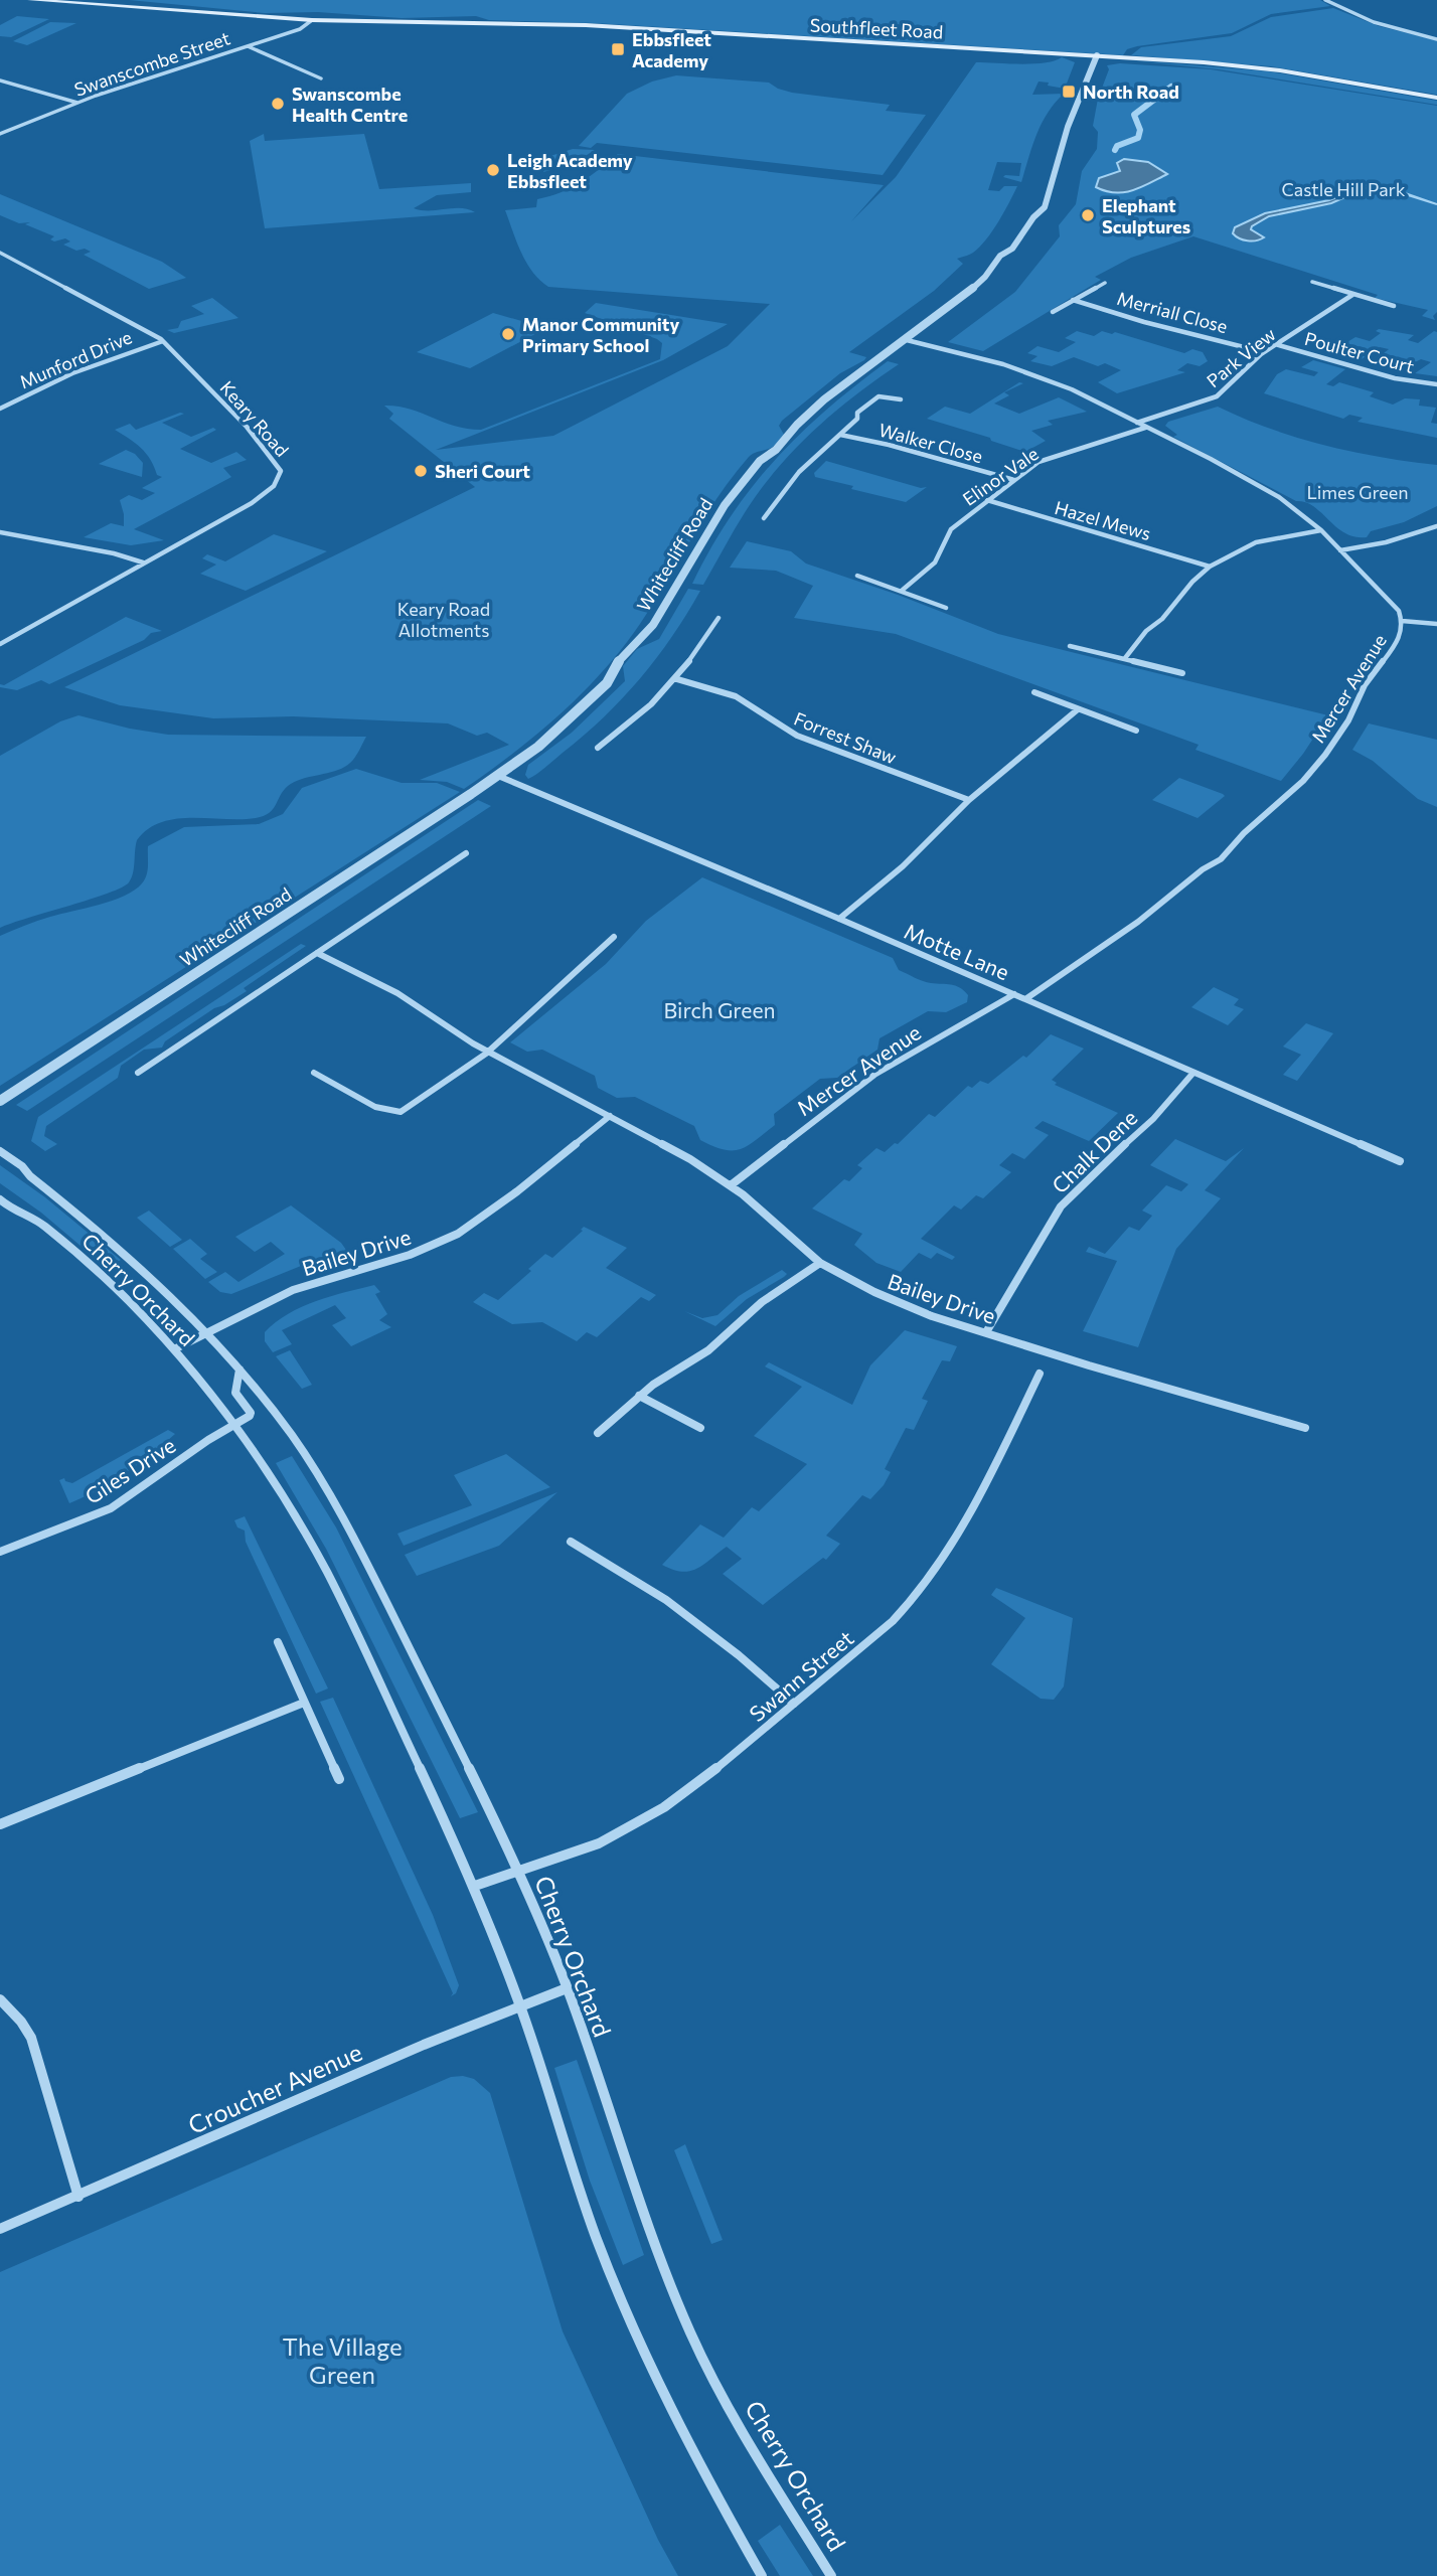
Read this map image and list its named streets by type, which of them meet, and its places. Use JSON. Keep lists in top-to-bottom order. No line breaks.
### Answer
{"streets":{"main road":["Southfleet Road"],"street":["Swanscombe Street","Merriall Close","Poulter Court","Park View","Munford Drive","Keary Road","Walker Close","Elinor Vale","Hazel Mews","Whitecliff Road","Mercer Avenue","Forrest Shaw","Motte Lane","Chalk Dene","Bailey Drive","Cherry Orchard","Giles Drive","Swann Street","Croucher Avenue"]},"crossings":[["Southfleet Road","Swanscombe Street"],["Southfleet Road","Whitecliff Road"],["Merriall Close","Park View"],["Poulter Court","Park View"],["Park View","Mercer Avenue"],["Munford Drive","Keary Road"],["Walker Close","Elinor Vale"],["Elinor Vale","Hazel Mews"],["Elinor Vale","Mercer Avenue"],["Whitecliff Road","Mercer Avenue"],["Whitecliff Road","Motte Lane"],["Mercer Avenue","Motte Lane"],["Mercer Avenue","Bailey Drive"],["Motte Lane","Chalk Dene"],["Chalk Dene","Bailey Drive"],["Bailey Drive","Cherry Orchard"],["Cherry Orchard","Giles Drive"],["Cherry Orchard","Swann Street"],["Cherry Orchard","Croucher Avenue"]],"parks":["Castle Hill Park","Limes Green","Keary Road Allotments","Birch Green","The Village Green"],"places":{"transit":["Ebbsfleet Academy","North Road"],"other":["Swanscombe Health Centre","Leigh Academy Ebbsfleet","Elephant Sculptures","Manor Community Primary School","Sheri Court"]}}
